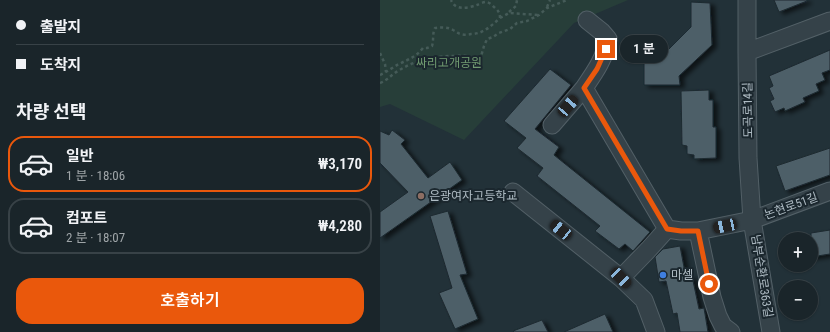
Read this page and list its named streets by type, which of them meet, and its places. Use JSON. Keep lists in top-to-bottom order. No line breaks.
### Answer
{"streets":{"street":["도곡로14길","논현로51길","남부순환로363길"]},"crossings":[["도곡로14길","논현로51길"],["도곡로14길","남부순환로363길"],["논현로51길","남부순환로363길"]],"parks":["싸리고개공원"],"places":["은광여자고등학교","마셀"],"page":{"banner":["출발지","도착지"],"bubble":"1 분","heading":"차량 선택","list":[{"name":"일반","note":"1 분 · 18:06","value":"₩3,170"},{"name":"컴포트","note":"2 분 · 18:07","value":"₩4,280"}],"map_buttons":["+","−"],"buttons":"호출하기"}}
